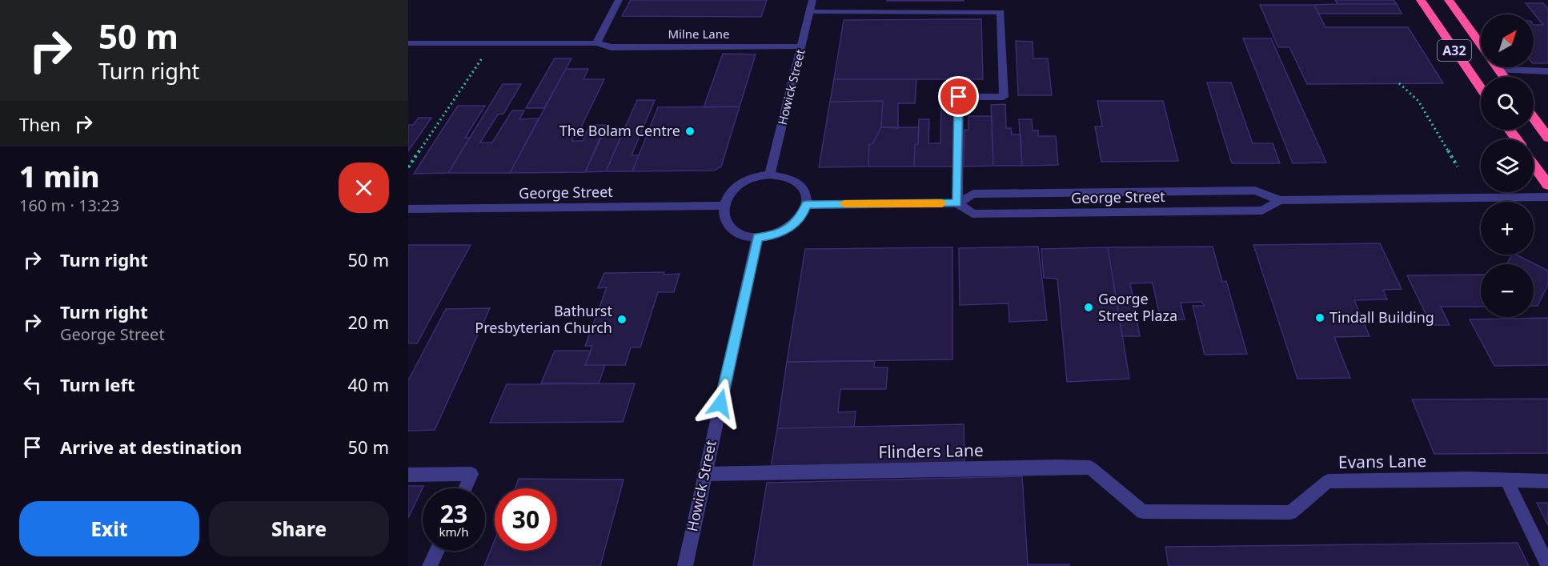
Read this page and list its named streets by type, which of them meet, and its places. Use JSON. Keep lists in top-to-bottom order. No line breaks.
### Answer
{"streets":{"highway":["A32"],"street":["Milne Lane","Howick Street","George Street","Flinders Lane","Evans Lane"]},"crossings":[["Milne Lane","Howick Street"],["Howick Street","George Street"],["Howick Street","Flinders Lane"],["Flinders Lane","Evans Lane"]],"places":["The Bolam Centre","George Street Plaza","Tindall Building","Bathurst Presbyterian Church"],"north":"top right","page":{"turn":["50 m","Turn right"],"map_buttons":["+","−"],"then":"Then","heading":["1 min","160 m · 13:23"],"list":[{"name":"Turn right","value":"50 m"},{"name":"Turn right","note":"George Street","value":"20 m"},{"name":"Turn left","value":"40 m"},{"name":"Arrive at destination","value":"50 m"}],"speed":"23 km/h","limit":"30","buttons":["Exit","Share"]}}
